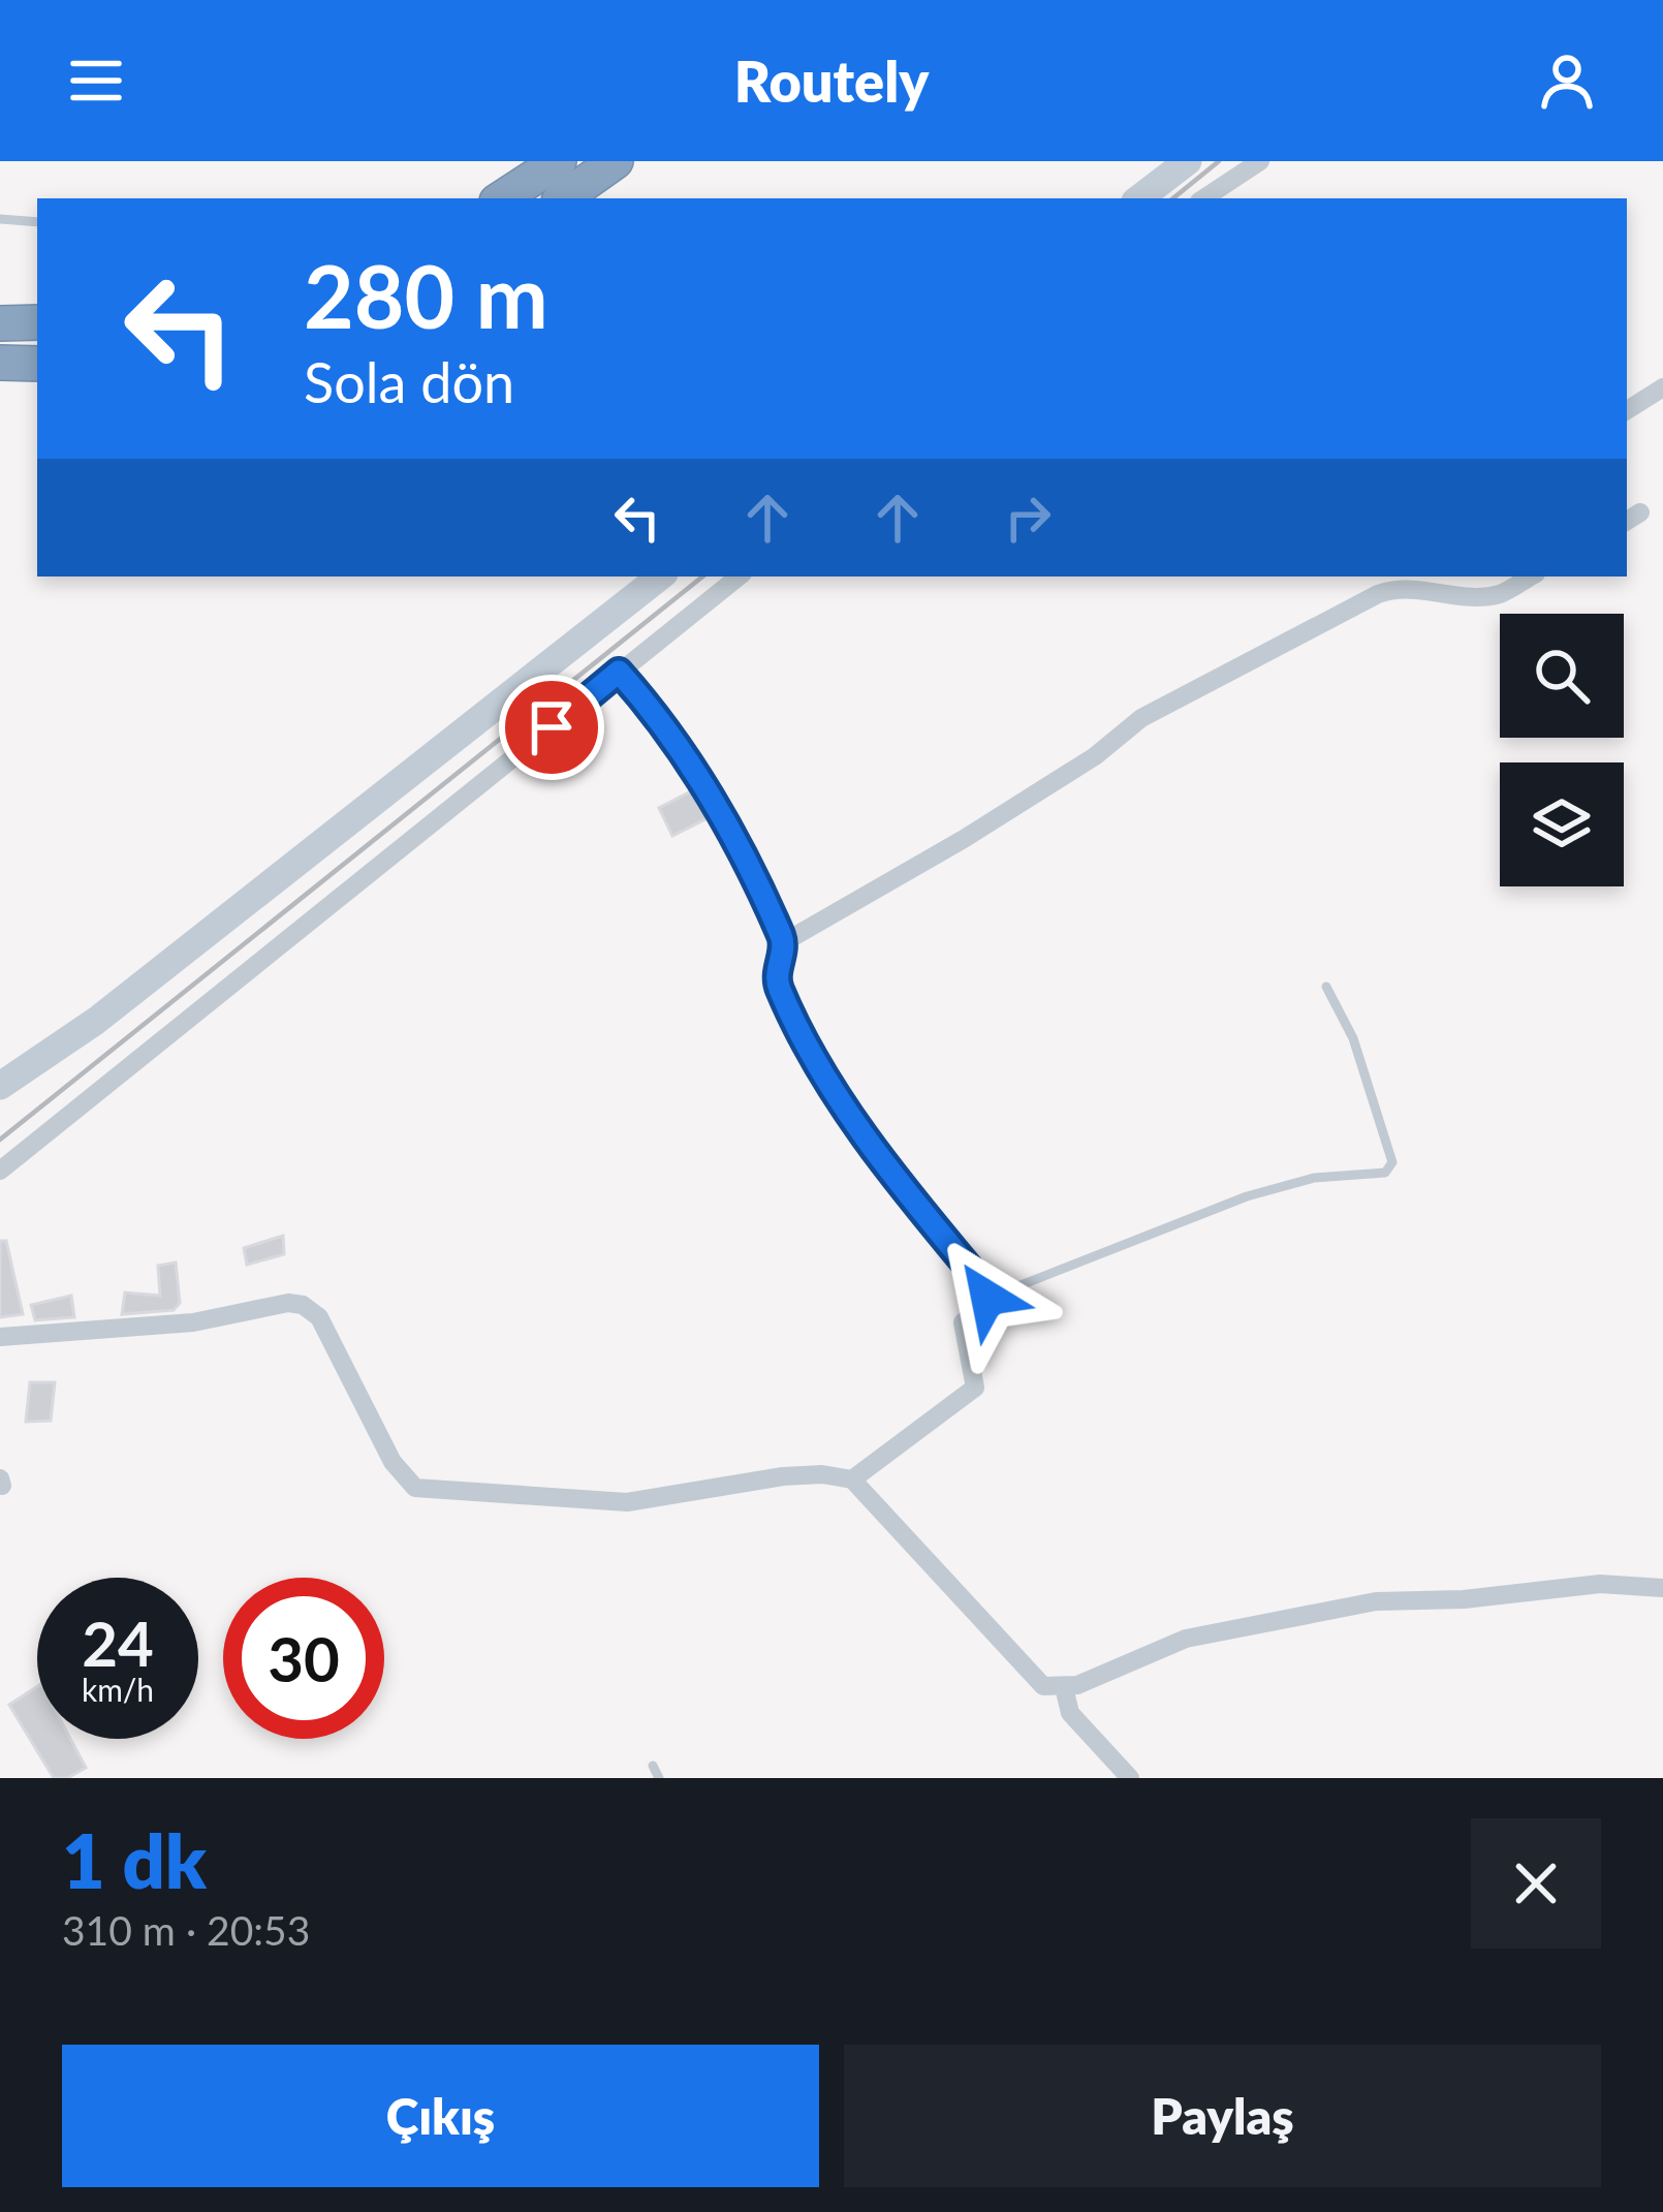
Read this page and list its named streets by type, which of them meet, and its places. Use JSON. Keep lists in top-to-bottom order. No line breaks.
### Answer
{"page":{"header":"Routely","turn":["280 m","Sola dön"],"speed":"24 km/h","limit":"30","heading":["1 dk","310 m · 20:53"],"buttons":["Çıkış","Paylaş"]}}
